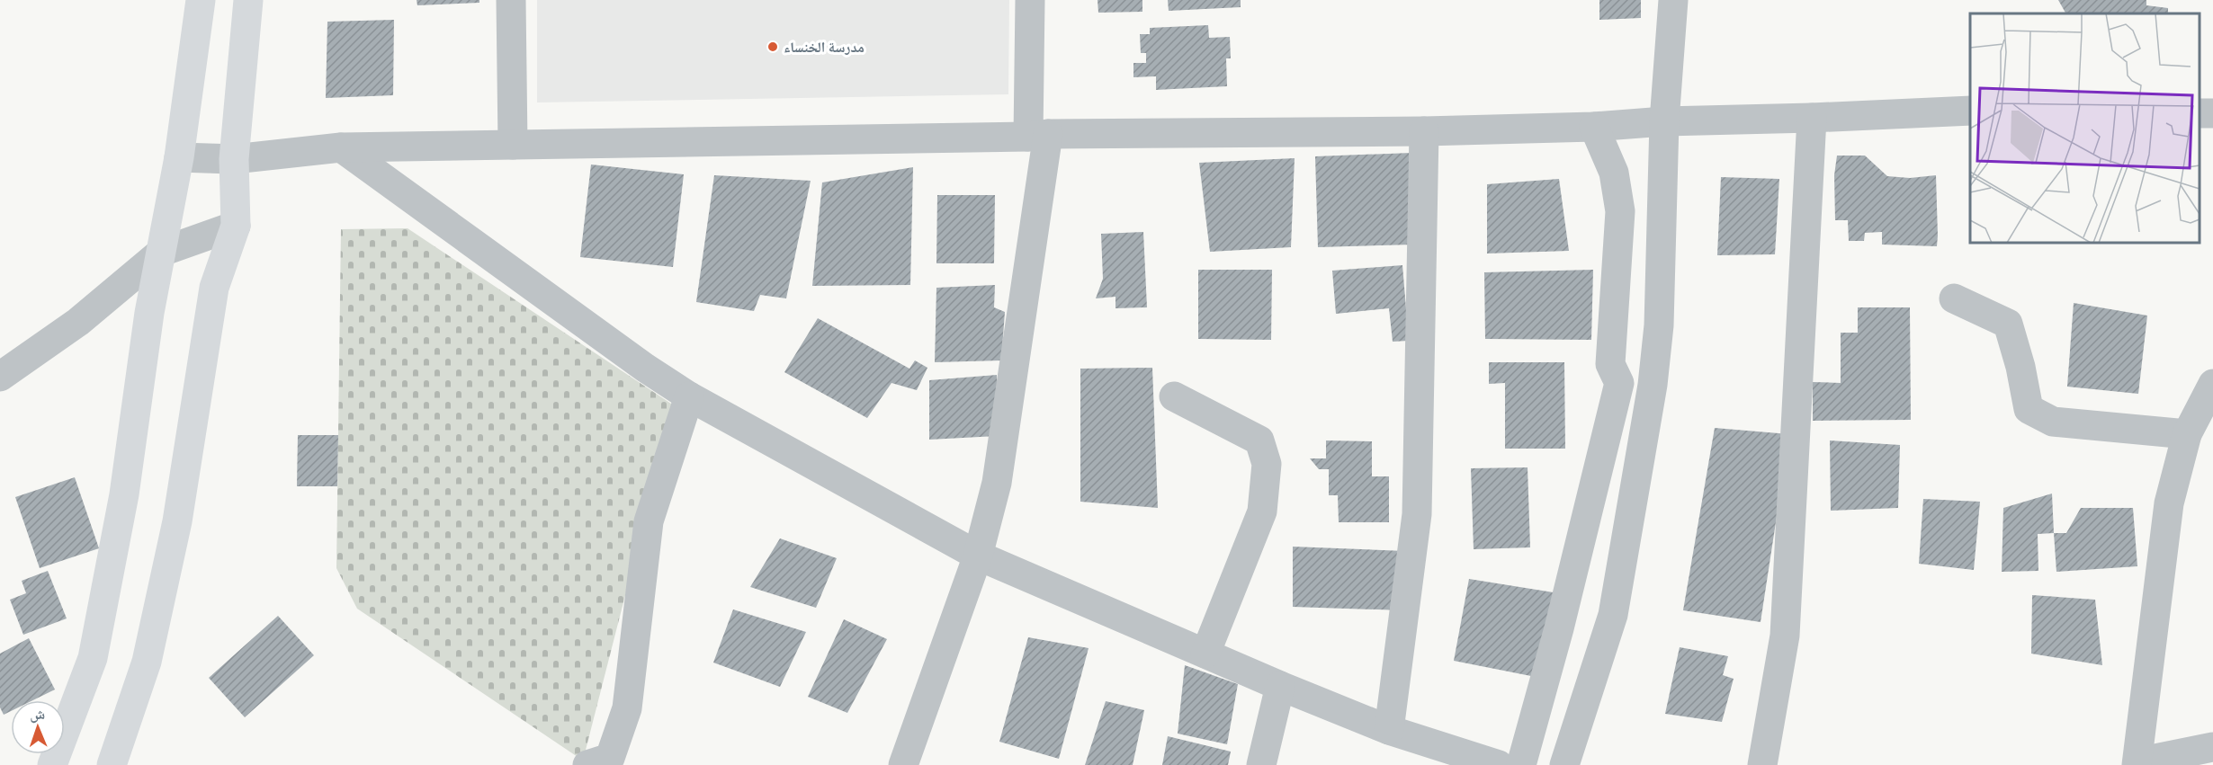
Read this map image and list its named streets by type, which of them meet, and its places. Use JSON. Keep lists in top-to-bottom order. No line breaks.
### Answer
{"places":["مدرسة الخنساء"],"north":"top"}
